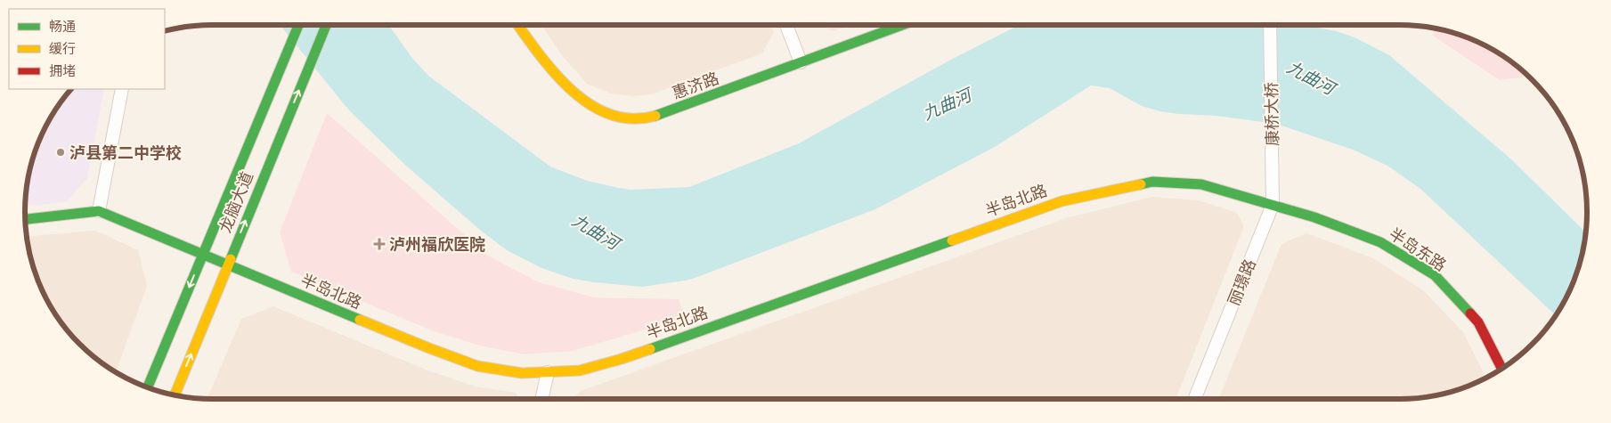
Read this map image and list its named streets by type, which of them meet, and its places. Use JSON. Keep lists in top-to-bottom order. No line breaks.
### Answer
{"streets":{"street":["惠济路","康桥大桥","半岛北路","龙脑大道","半岛东路","丽璟路"]},"crossings":[["康桥大桥","丽璟路"],["半岛北路","龙脑大道"],["半岛北路","半岛东路"],["半岛北路","丽璟路"],["半岛东路","丽璟路"]],"water":["九曲河"],"places":{"other":["泸县第二中学校"],"health":["泸州福欣医院"]},"legend":["畅通","缓行","拥堵"]}
